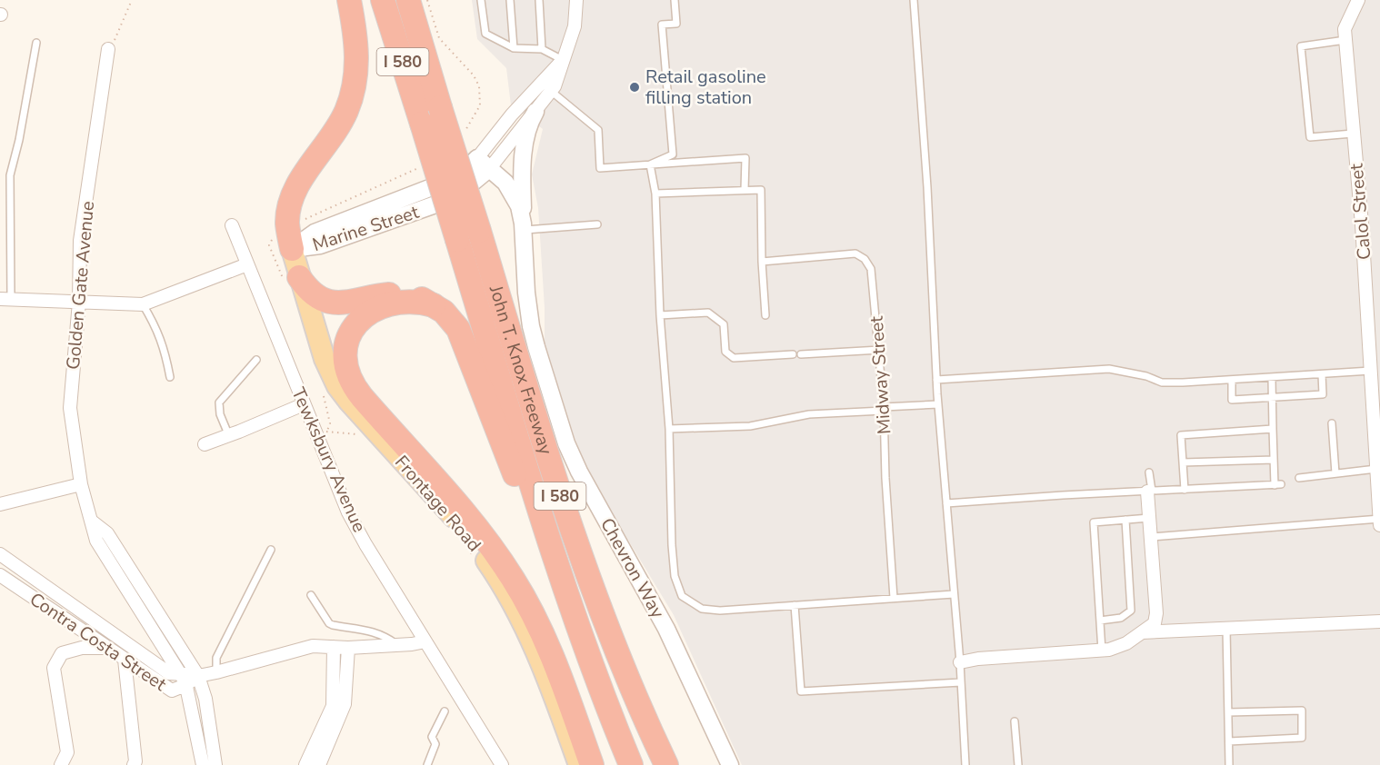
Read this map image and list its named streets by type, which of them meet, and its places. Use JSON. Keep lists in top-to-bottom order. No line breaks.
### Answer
{"streets":{"highway":["I 580","John T. Knox Freeway"],"main road":["Frontage Road"],"street":["Calol Street","Marine Street","Golden Gate Avenue","Tewksbury Avenue","Chevron Way","Contra Costa Street"],"lane":["Midway Street"]},"crossings":[["Marine Street","Frontage Road"],["Marine Street","Chevron Way"],["Golden Gate Avenue","Contra Costa Street"]],"places":["Retail gasoline filling station"]}
